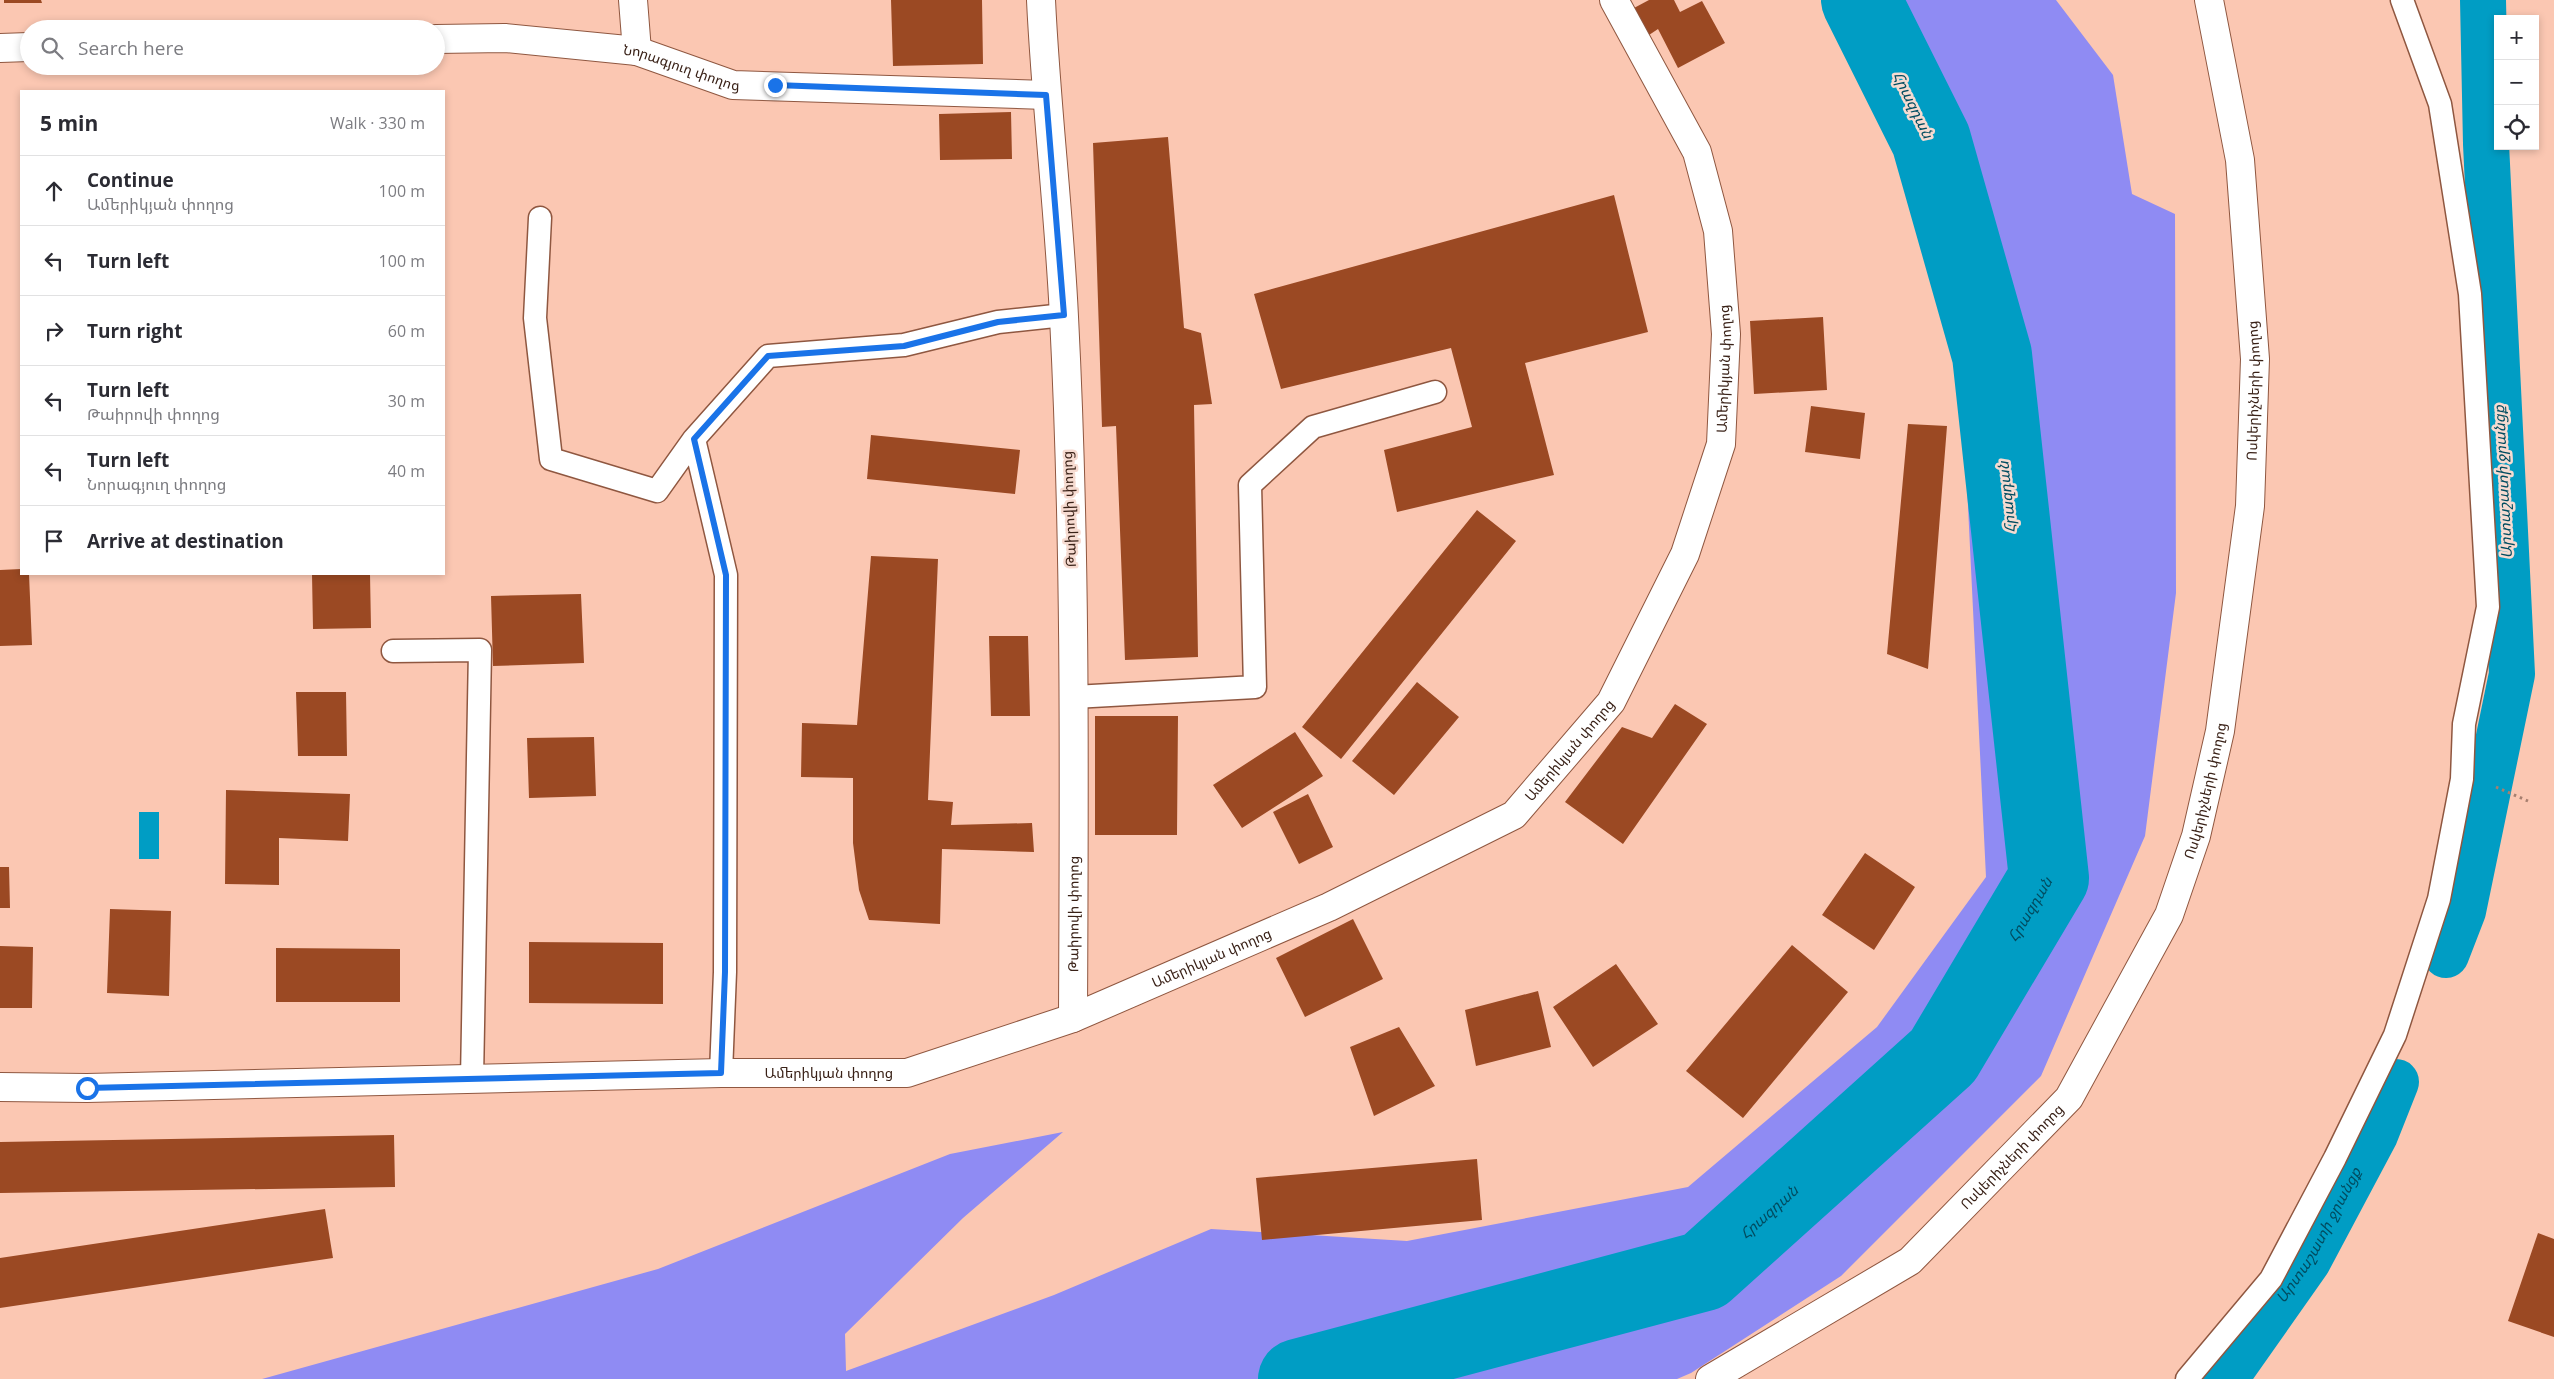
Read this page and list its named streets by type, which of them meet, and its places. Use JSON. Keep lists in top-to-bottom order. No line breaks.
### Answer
{"streets":{"street":["Նորագյուղ փողոց","Ամերիկյան փողոց","Ոսկերիչների փողոց","Թաիրովի փողոց"]},"crossings":[["Նորագյուղ փողոց","Թաիրովի փողոց"],["Ամերիկյան փողոց","Թաիրովի փողոց"]],"water":["Հրազդան","Արտաշատի ջրանցք"],"page":{"map_buttons":["+","−"],"search":"Search here","heading":["5 min","Walk · 330 m"],"list":[["Continue","Ամերիկյան փողոց","100 m"],["Turn left","100 m"],["Turn right","60 m"],["Turn left","Թաիրովի փողոց","30 m"],["Turn left","Նորագյուղ փողոց","40 m"],"Arrive at destination"]}}
